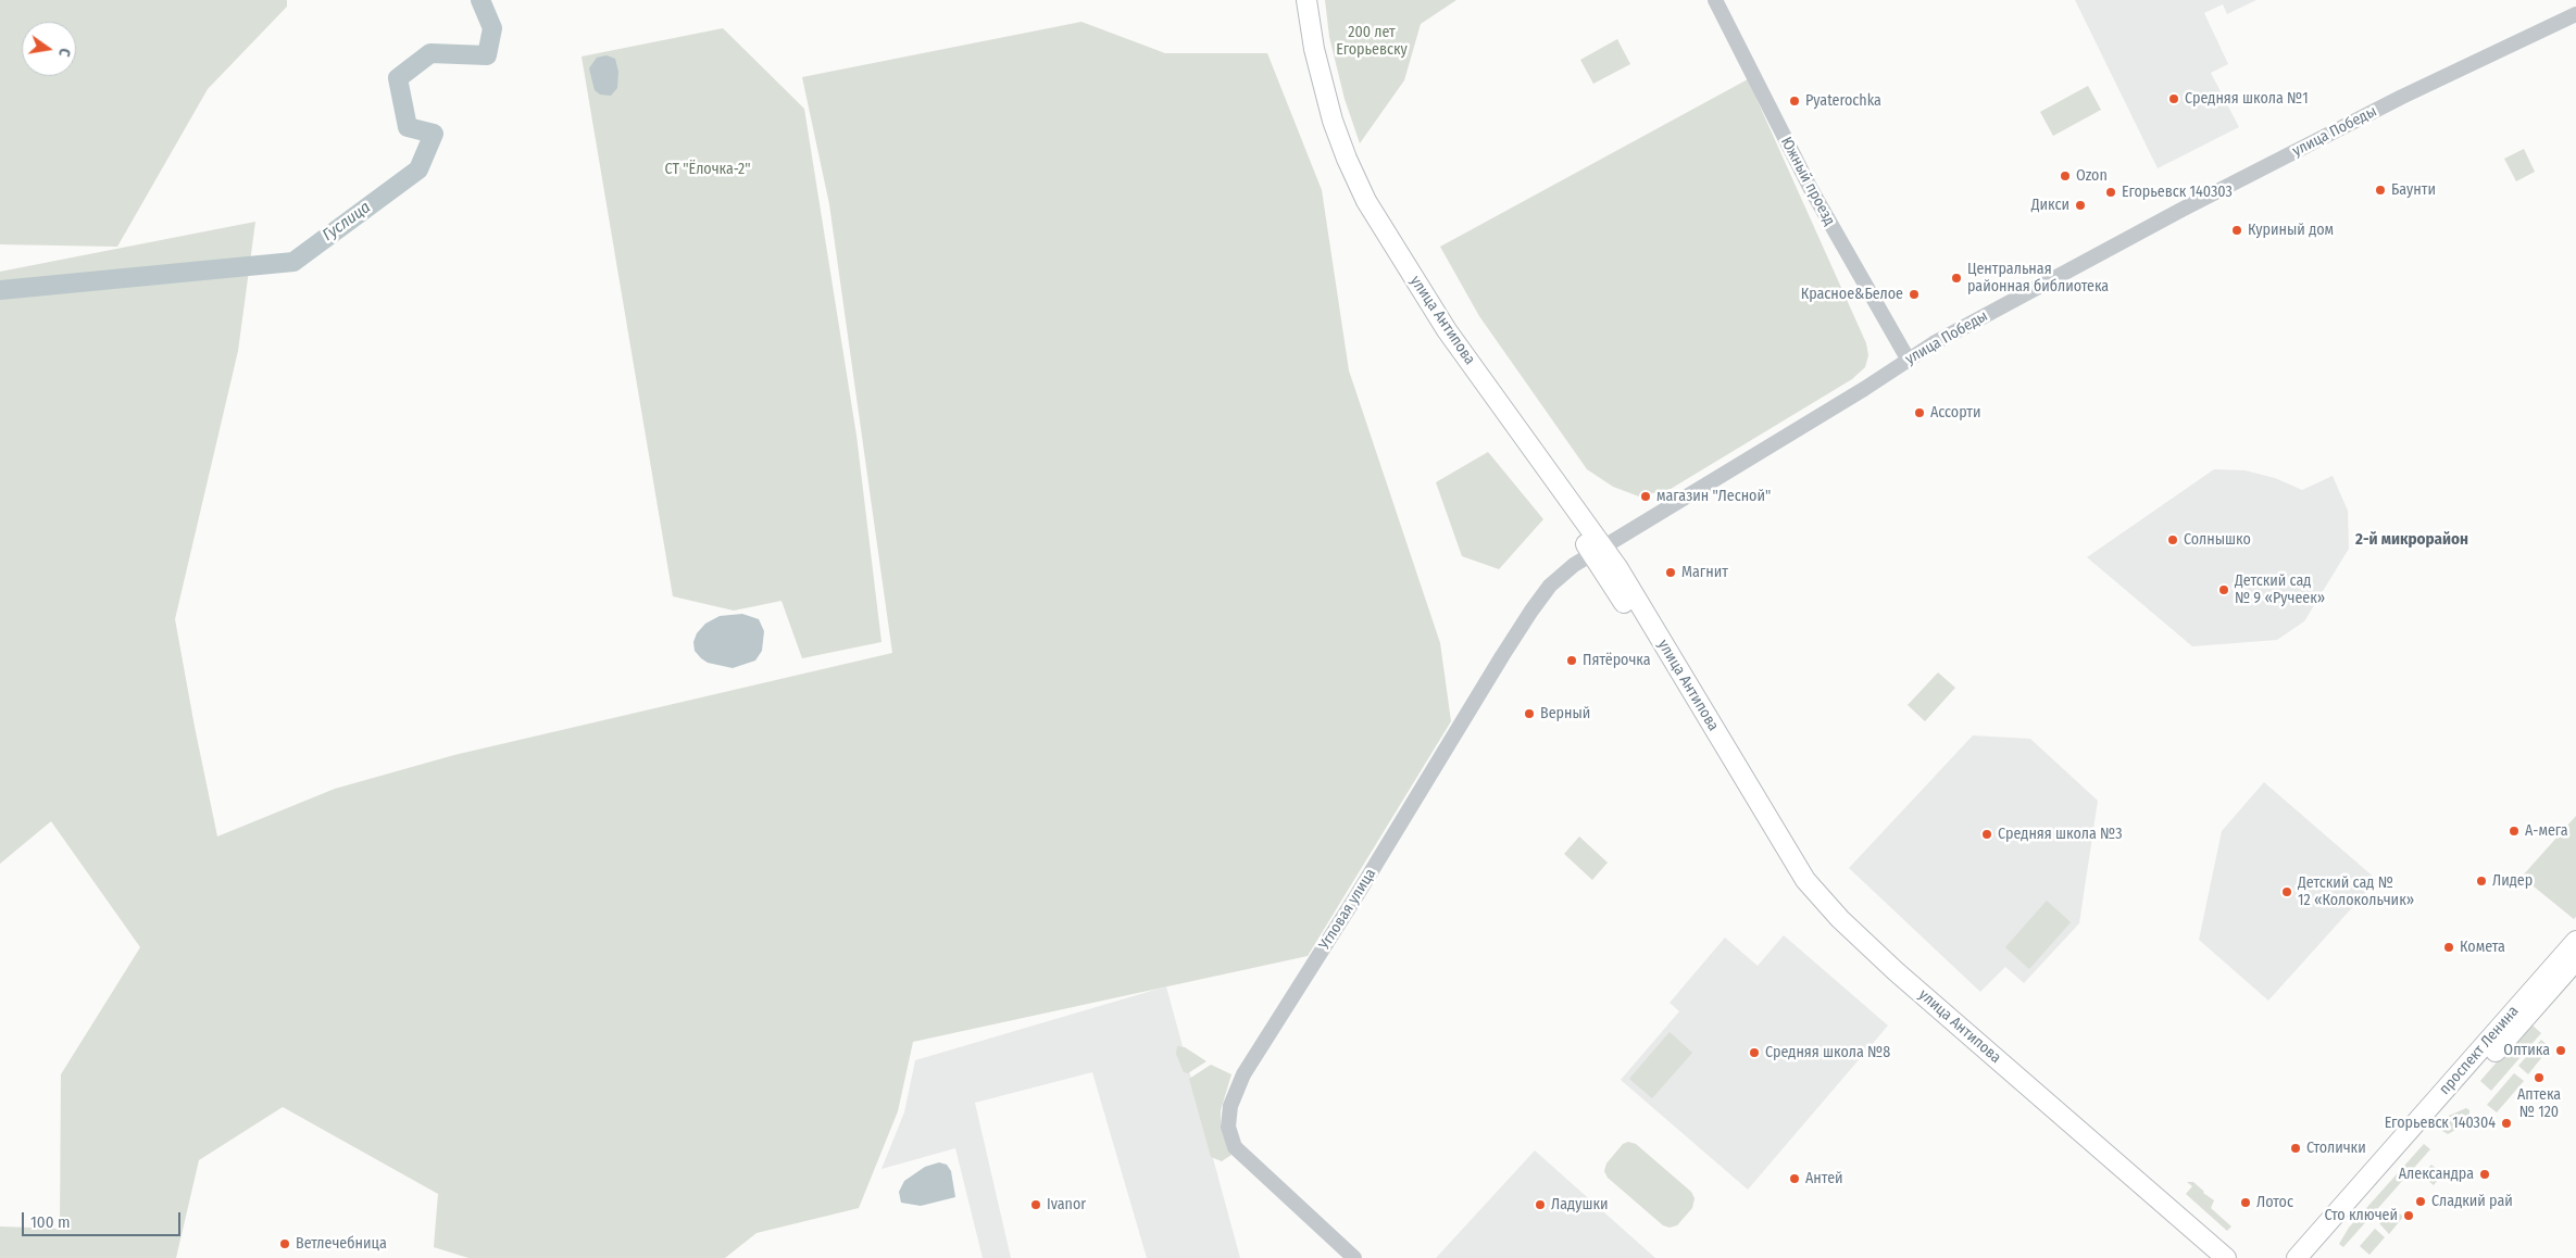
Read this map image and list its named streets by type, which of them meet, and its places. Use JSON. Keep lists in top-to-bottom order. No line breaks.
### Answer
{"streets":{"main road":["улица Антипова","проспект Ленина"],"street":["улица Победы","Южный проезд","Угловая улица"]},"crossings":[["улица Победы","Южный проезд"],["улица Победы","улица Антипова"],["улица Победы","Угловая улица"],["улица Антипова","Угловая улица"]],"districts":["2-й микрорайон"],"water":["Гуслица"],"parks":["200 лет Егорьевску","СТ \"Ёлочка-2\""],"places":["Средняя школа №1","Pyaterochka","Ozon","Баунти","Егорьевск 140303","Дикси","Куриный дом","Центральная районная библиотека","Красное&Белое","Ассорти","магазин \"Лесной\"","Солнышко","Магнит","Детский сад № 9 «Ручеек»","Пятёрочка","Верный","А-мега","Средняя школа №3","Лидер","Детский сад № 12 «Колокольчик»","Комета","Оптика","Средняя школа №8","Аптека № 120","Егорьевск 140304","Столички","Александра","Антей","Сладкий рай","Лотос","Ivanor","Ладушки","Сто ключей","Ветлечебница"],"scale_bar":"100 m","north":"right"}
